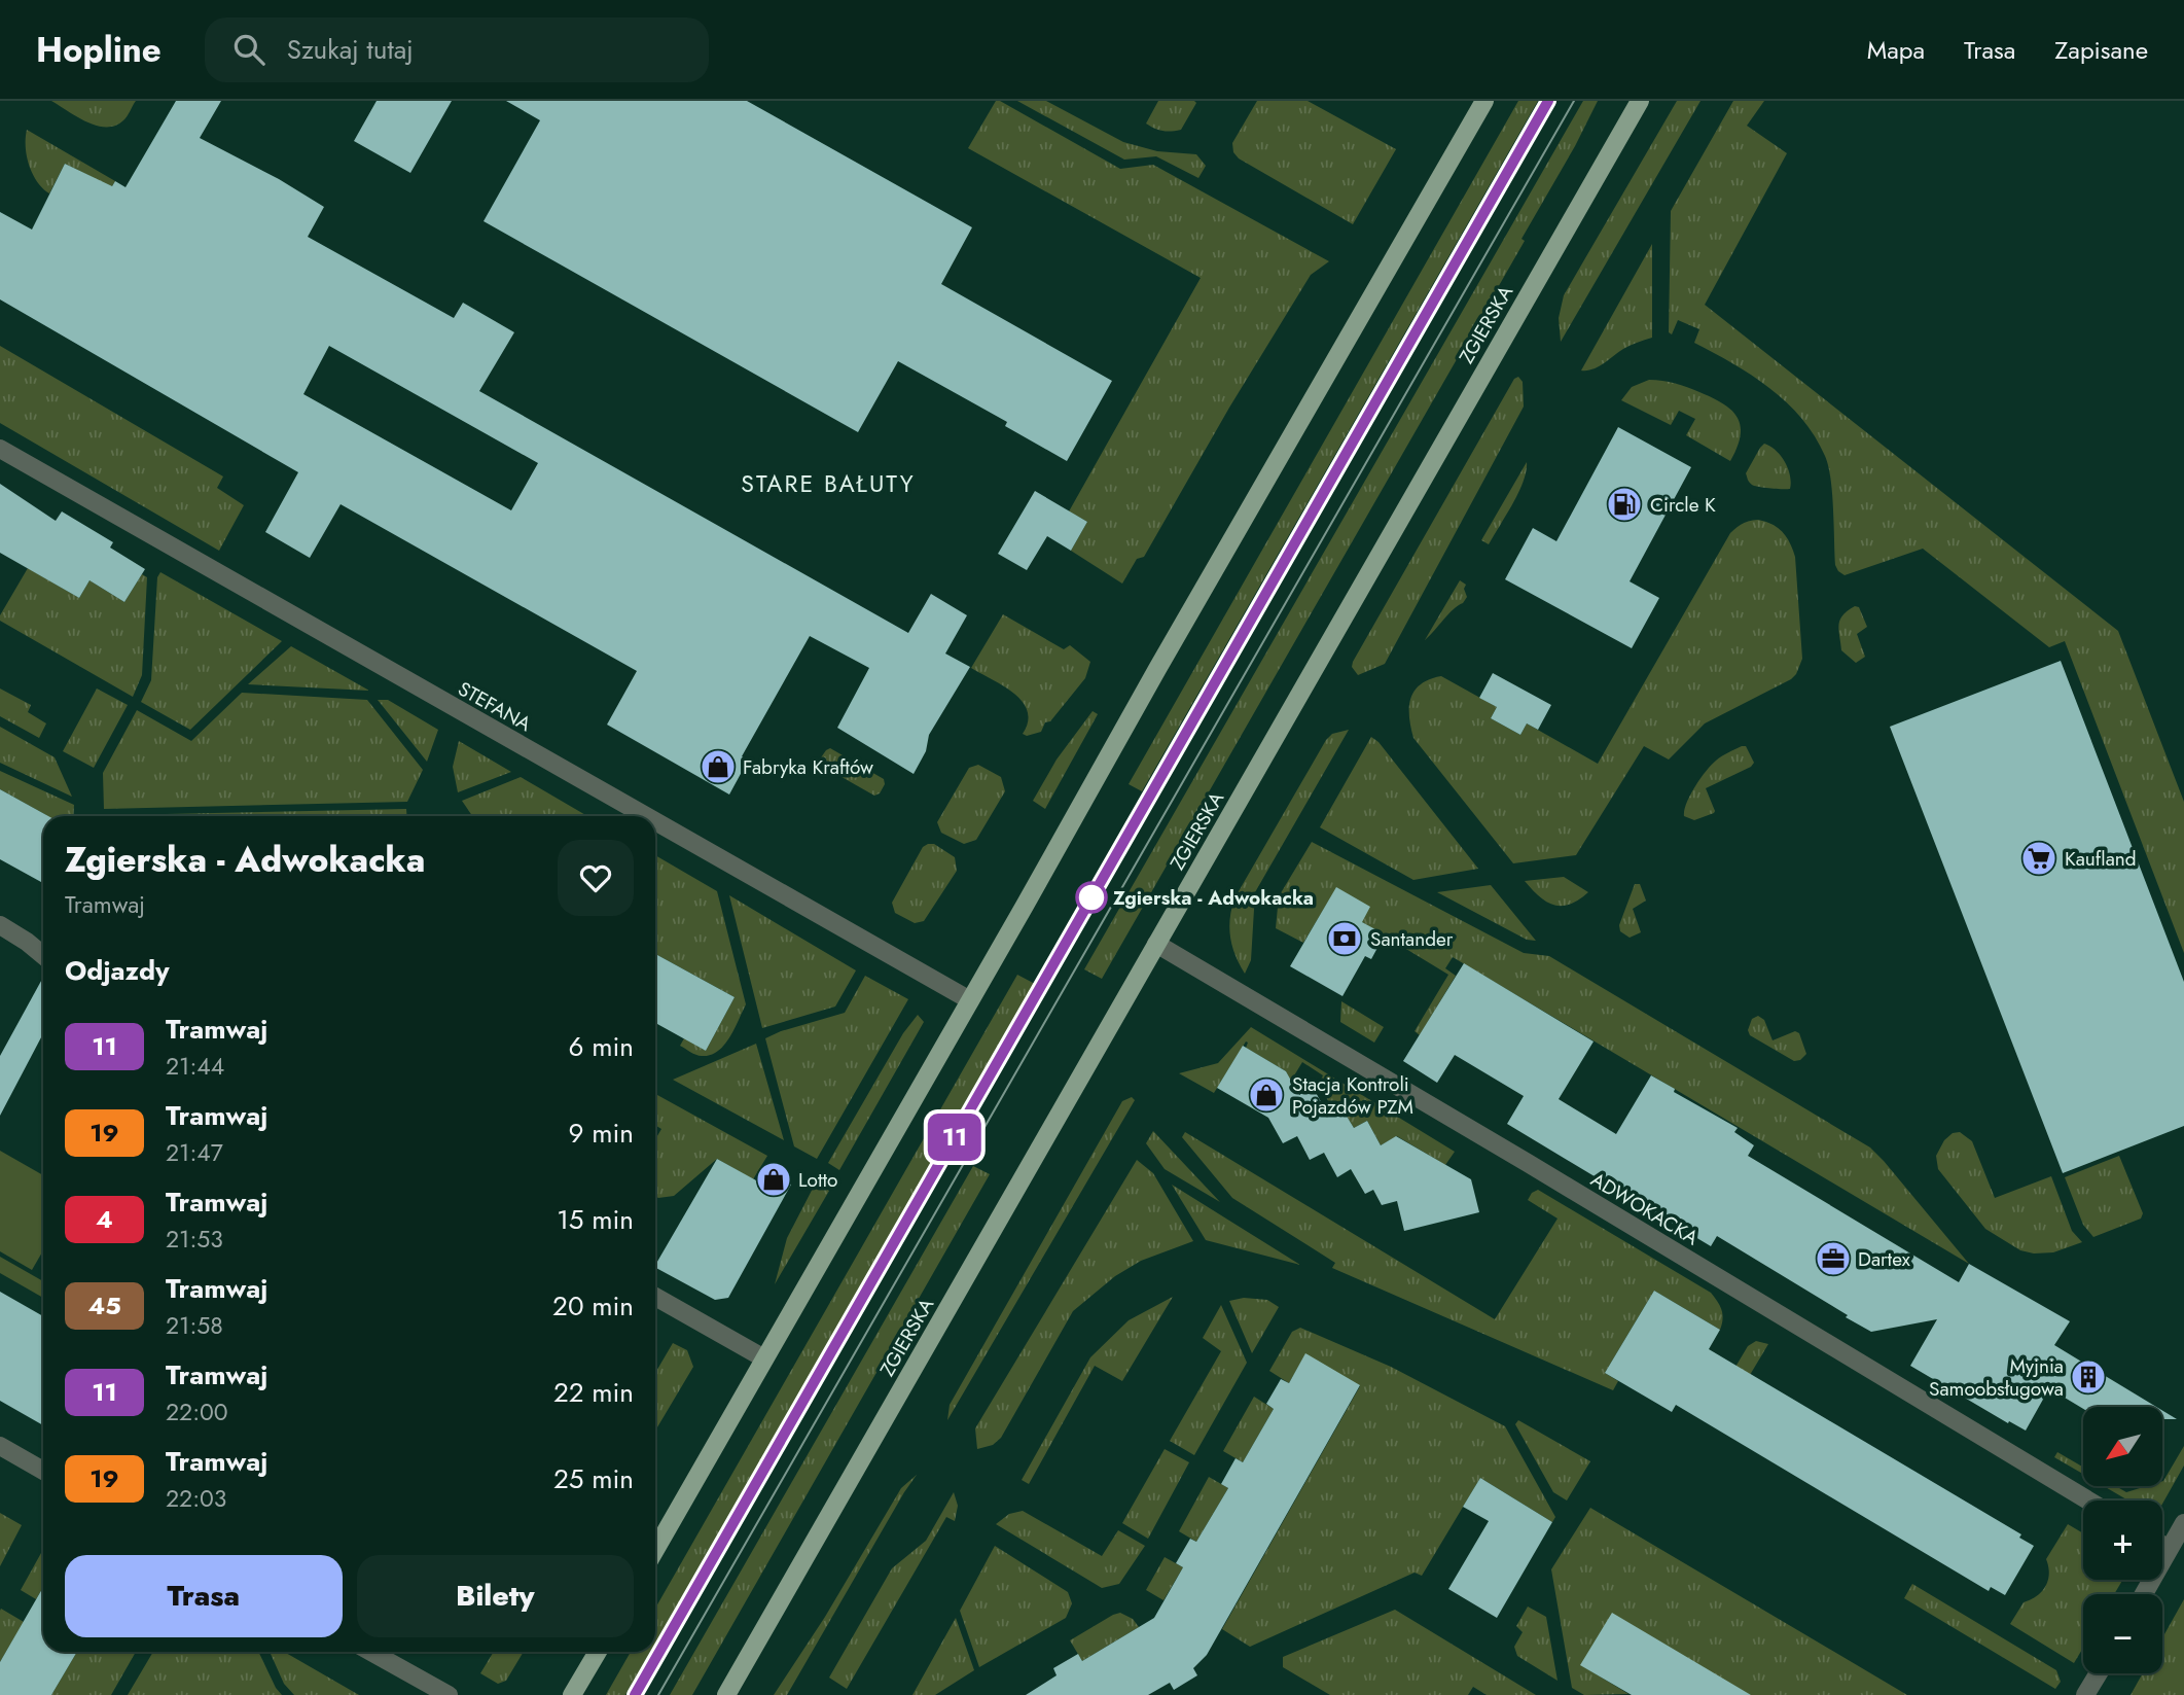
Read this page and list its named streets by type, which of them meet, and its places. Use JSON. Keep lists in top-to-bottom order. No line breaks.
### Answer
{"streets":{"main road":["ZGIERSKA"],"street":["STEFANA","ADWOKACKA"]},"crossings":[["ZGIERSKA","ADWOKACKA"]],"districts":["STARE BAŁUTY"],"places":{"fuel station":["Circle K"],"shop":["Fabryka Kraftów","Stacja Kontroli Pojazdów PZM","Lotto"],"supermarket":["Kaufland"],"other":["Zgierska - Adwokacka"],"bank":["Santander"],"office":["Dartex"],"building":["Myjnia Samoobsługowa"]},"lines":["tram line 11"],"north":"bottom left","page":{"header":"Hopline","search":"Szukaj tutaj","nav":["Mapa","Trasa","Zapisane"],"on_map":"11","heading":[["Zgierska - Adwokacka","Tramwaj"],"Odjazdy"],"list":[{"mark":"11","name":"Tramwaj","note":"21:44","value":"6 min"},{"mark":"19","name":"Tramwaj","note":"21:47","value":"9 min"},{"mark":"4","name":"Tramwaj","note":"21:53","value":"15 min"},{"mark":"45","name":"Tramwaj","note":"21:58","value":"20 min"},{"mark":"11","name":"Tramwaj","note":"22:00","value":"22 min"},{"mark":"19","name":"Tramwaj","note":"22:03","value":"25 min"}],"map_buttons":["+","−"],"buttons":["Trasa","Bilety"]}}
